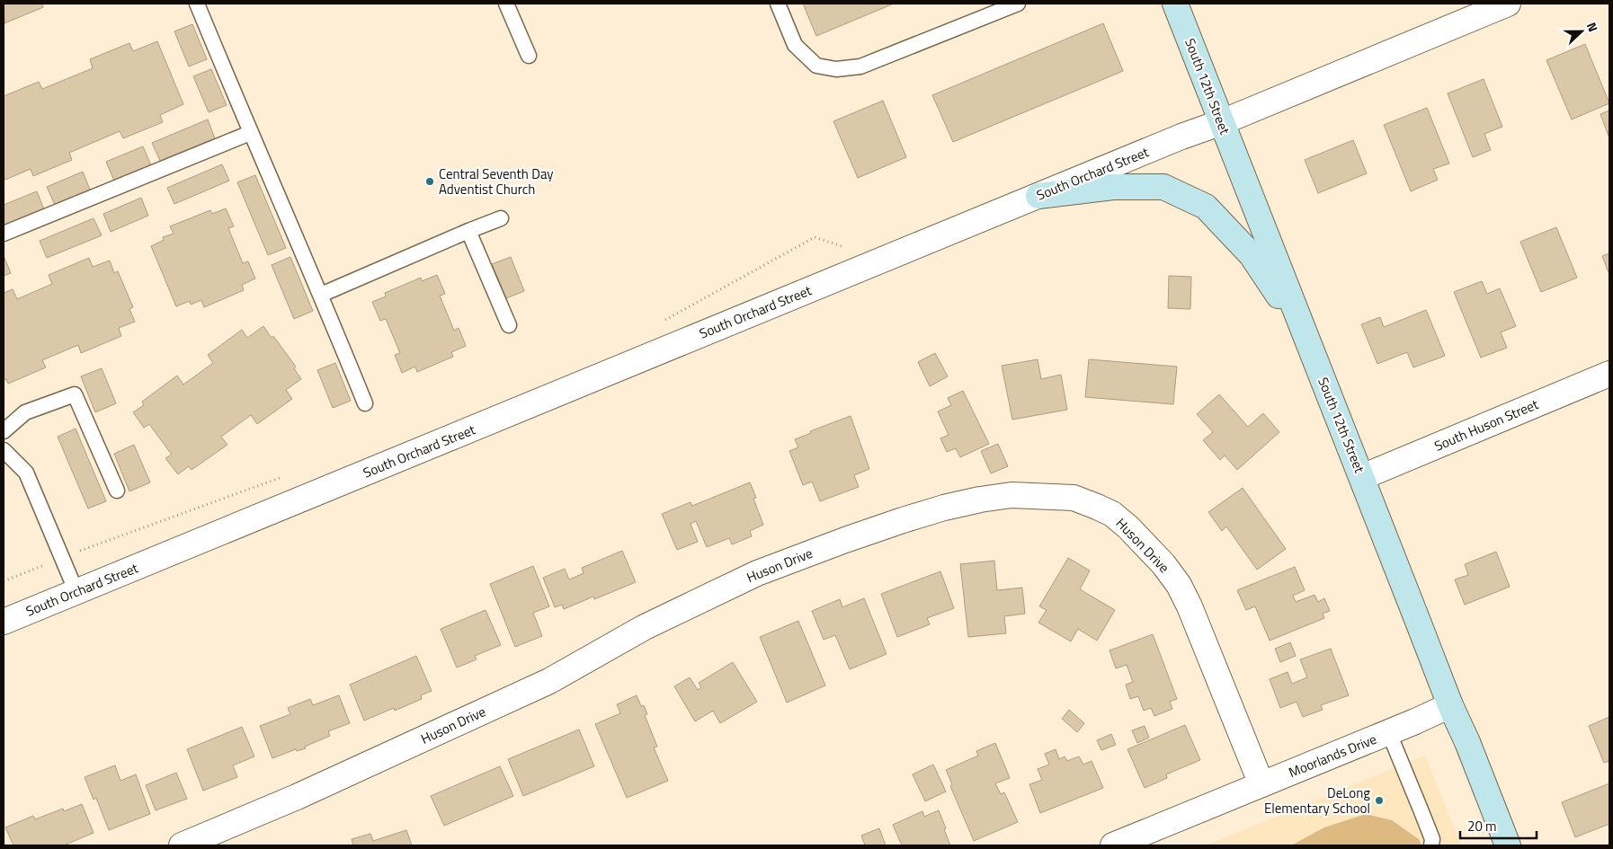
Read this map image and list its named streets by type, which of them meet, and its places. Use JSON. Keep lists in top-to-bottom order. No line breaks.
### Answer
{"streets":{"main road":["South 12th Street"],"street":["South Orchard Street","South Huson Street","Huson Drive","Moorlands Drive"]},"crossings":[["South 12th Street","South Orchard Street"],["South 12th Street","South Huson Street"],["South 12th Street","Moorlands Drive"],["Huson Drive","Moorlands Drive"]],"places":["Central Seventh Day Adventist Church","DeLong Elementary School"],"scale_bar":"20 m","north":"right"}
